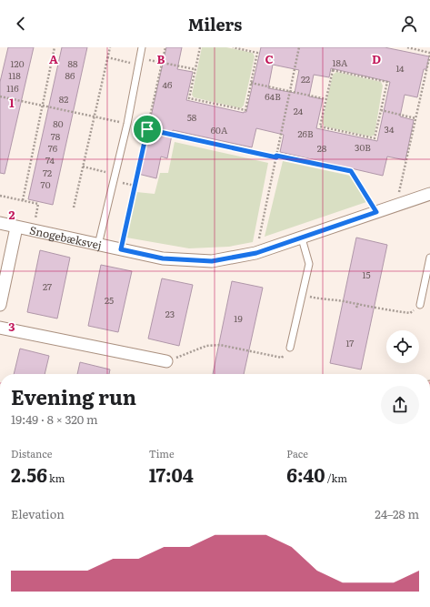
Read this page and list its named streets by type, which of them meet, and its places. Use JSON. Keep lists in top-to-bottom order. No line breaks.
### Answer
{"streets":{"street":["Snogebæksvej"]},"house_numbers":["18A","120","88","14","118","86","22","46","116","64B","82","24","58","80","34","60A","26B","78","30B","76","28","74","72","70","15","27","25","23","19","17"],"page":{"header":"Milers","heading":["Evening run","19:49 · 8 × 320 m"],"stats":[["Distance","2.56 km"],["Time","17:04"],["Pace","6:40 /km"]],"chart":["Elevation","24–28 m"]},"grid":{"columns":["A","B","C","D"],"rows":["1","2","3"]}}
